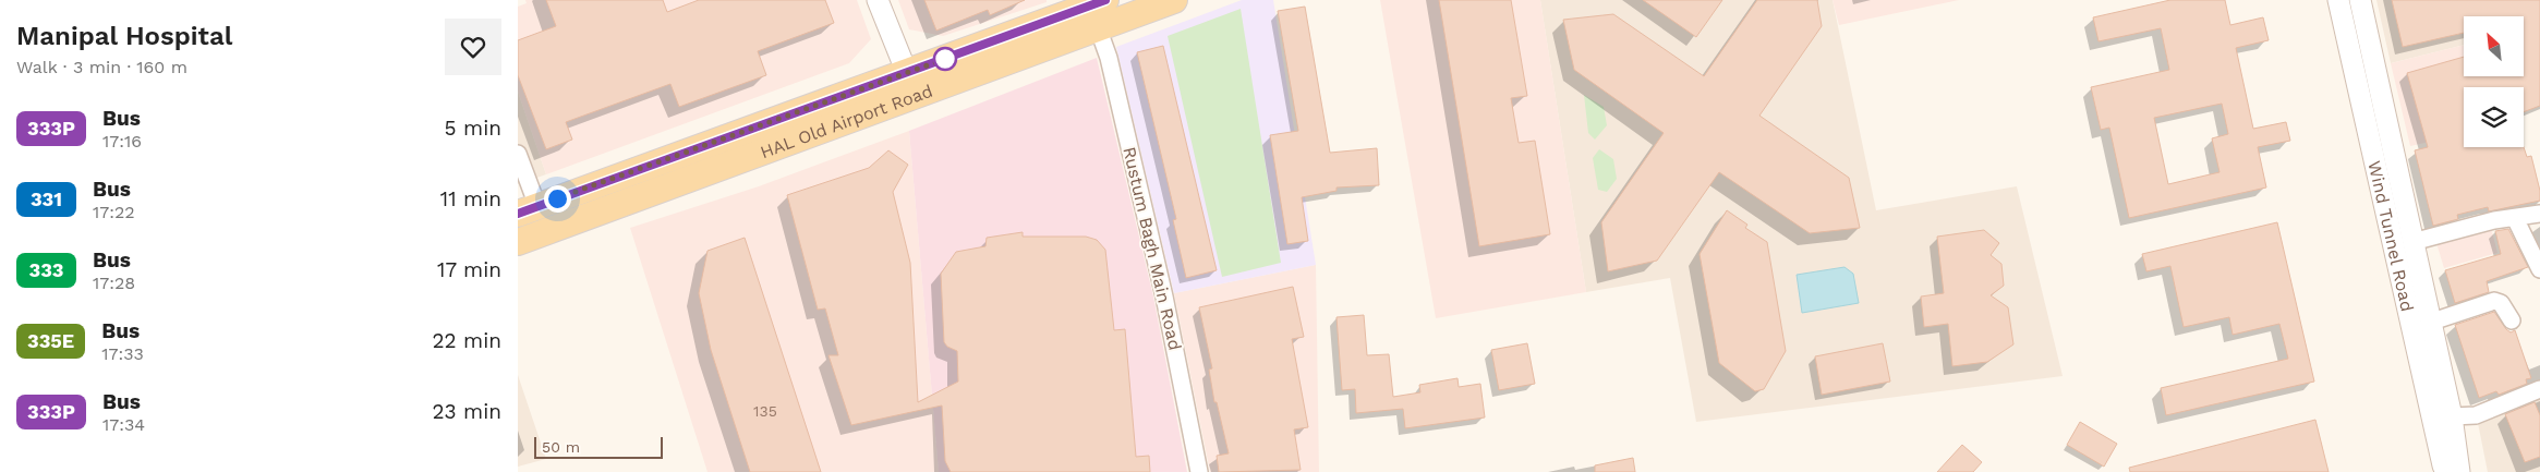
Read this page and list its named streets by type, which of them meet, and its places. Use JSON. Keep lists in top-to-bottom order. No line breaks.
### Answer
{"streets":{"main road":["HAL Old Airport Road"],"street":["Wind Tunnel Road","Rustum Bagh Main Road"]},"crossings":[["HAL Old Airport Road","Rustum Bagh Main Road"]],"lines":["bus line 333P"],"house_numbers":["135"],"scale_bar":"50 m","north":"top left","page":{"heading":["Manipal Hospital","Walk · 3 min · 160 m"],"list":[{"mark":"333P","name":"Bus","note":"17:16","value":"5 min"},{"mark":"331","name":"Bus","note":"17:22","value":"11 min"},{"mark":"333","name":"Bus","note":"17:28","value":"17 min"},{"mark":"335E","name":"Bus","note":"17:33","value":"22 min"},{"mark":"333P","name":"Bus","note":"17:34","value":"23 min"}],"scale":"50 m"}}
